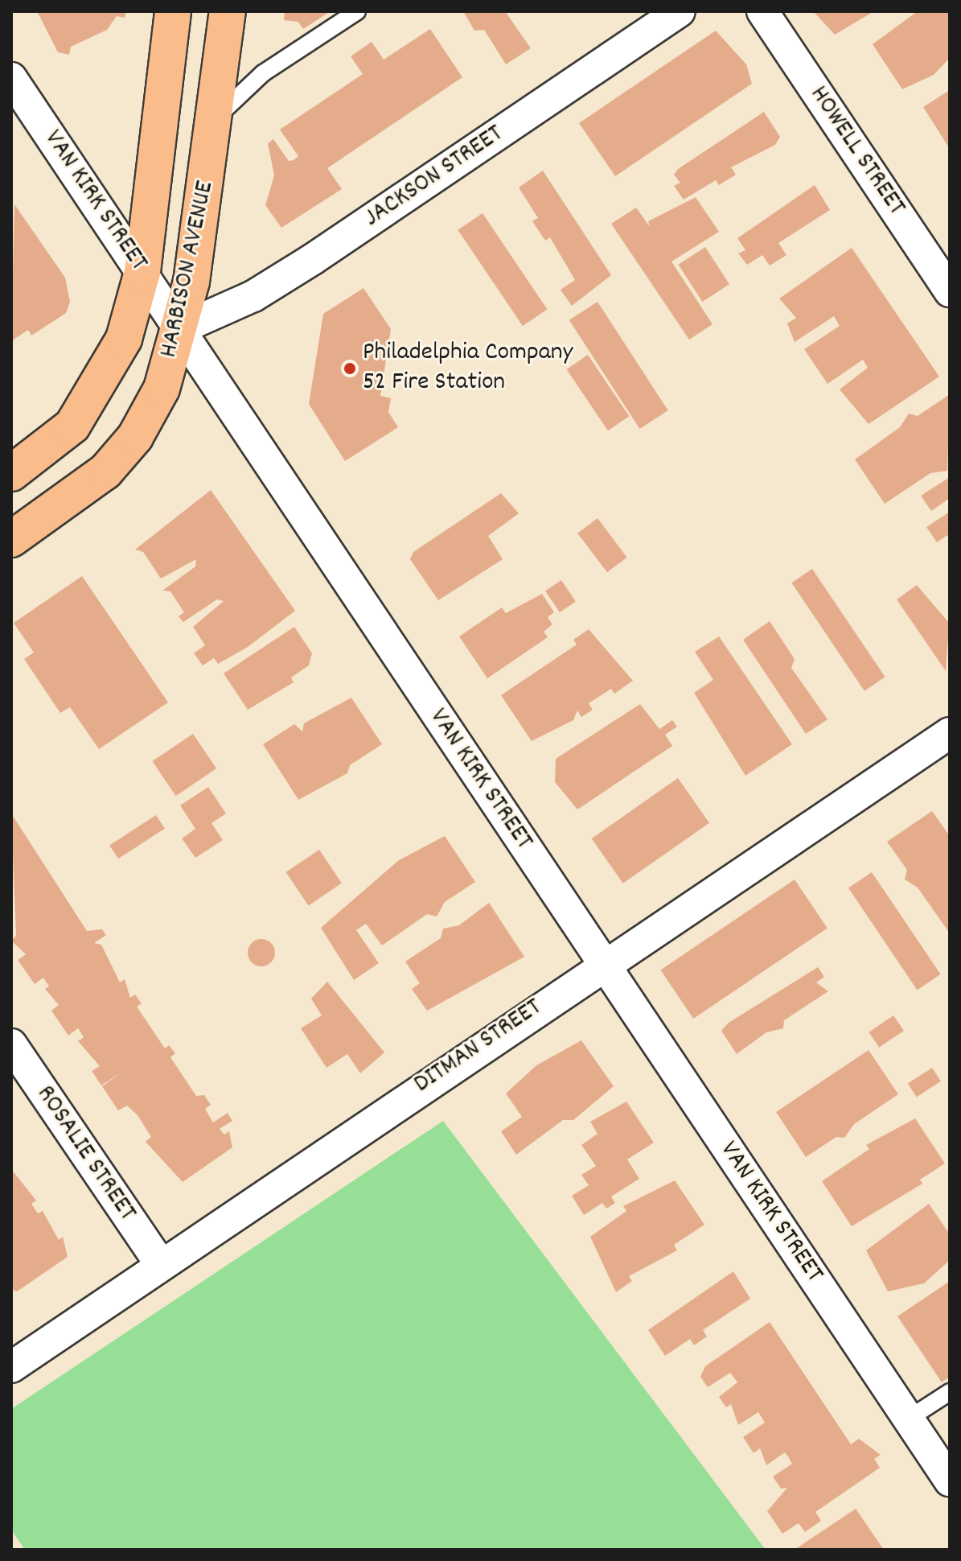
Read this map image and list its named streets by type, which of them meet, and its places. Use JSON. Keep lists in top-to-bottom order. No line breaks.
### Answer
{"streets":{"main road":["HARBISON AVENUE"],"street":["HOWELL STREET","JACKSON STREET","VAN KIRK STREET","DITMAN STREET","ROSALIE STREET"]},"crossings":[["JACKSON STREET","VAN KIRK STREET"],["JACKSON STREET","HARBISON AVENUE"],["VAN KIRK STREET","HARBISON AVENUE"],["VAN KIRK STREET","DITMAN STREET"],["DITMAN STREET","ROSALIE STREET"]],"places":["Philadelphia Company 52 Fire Station"]}
